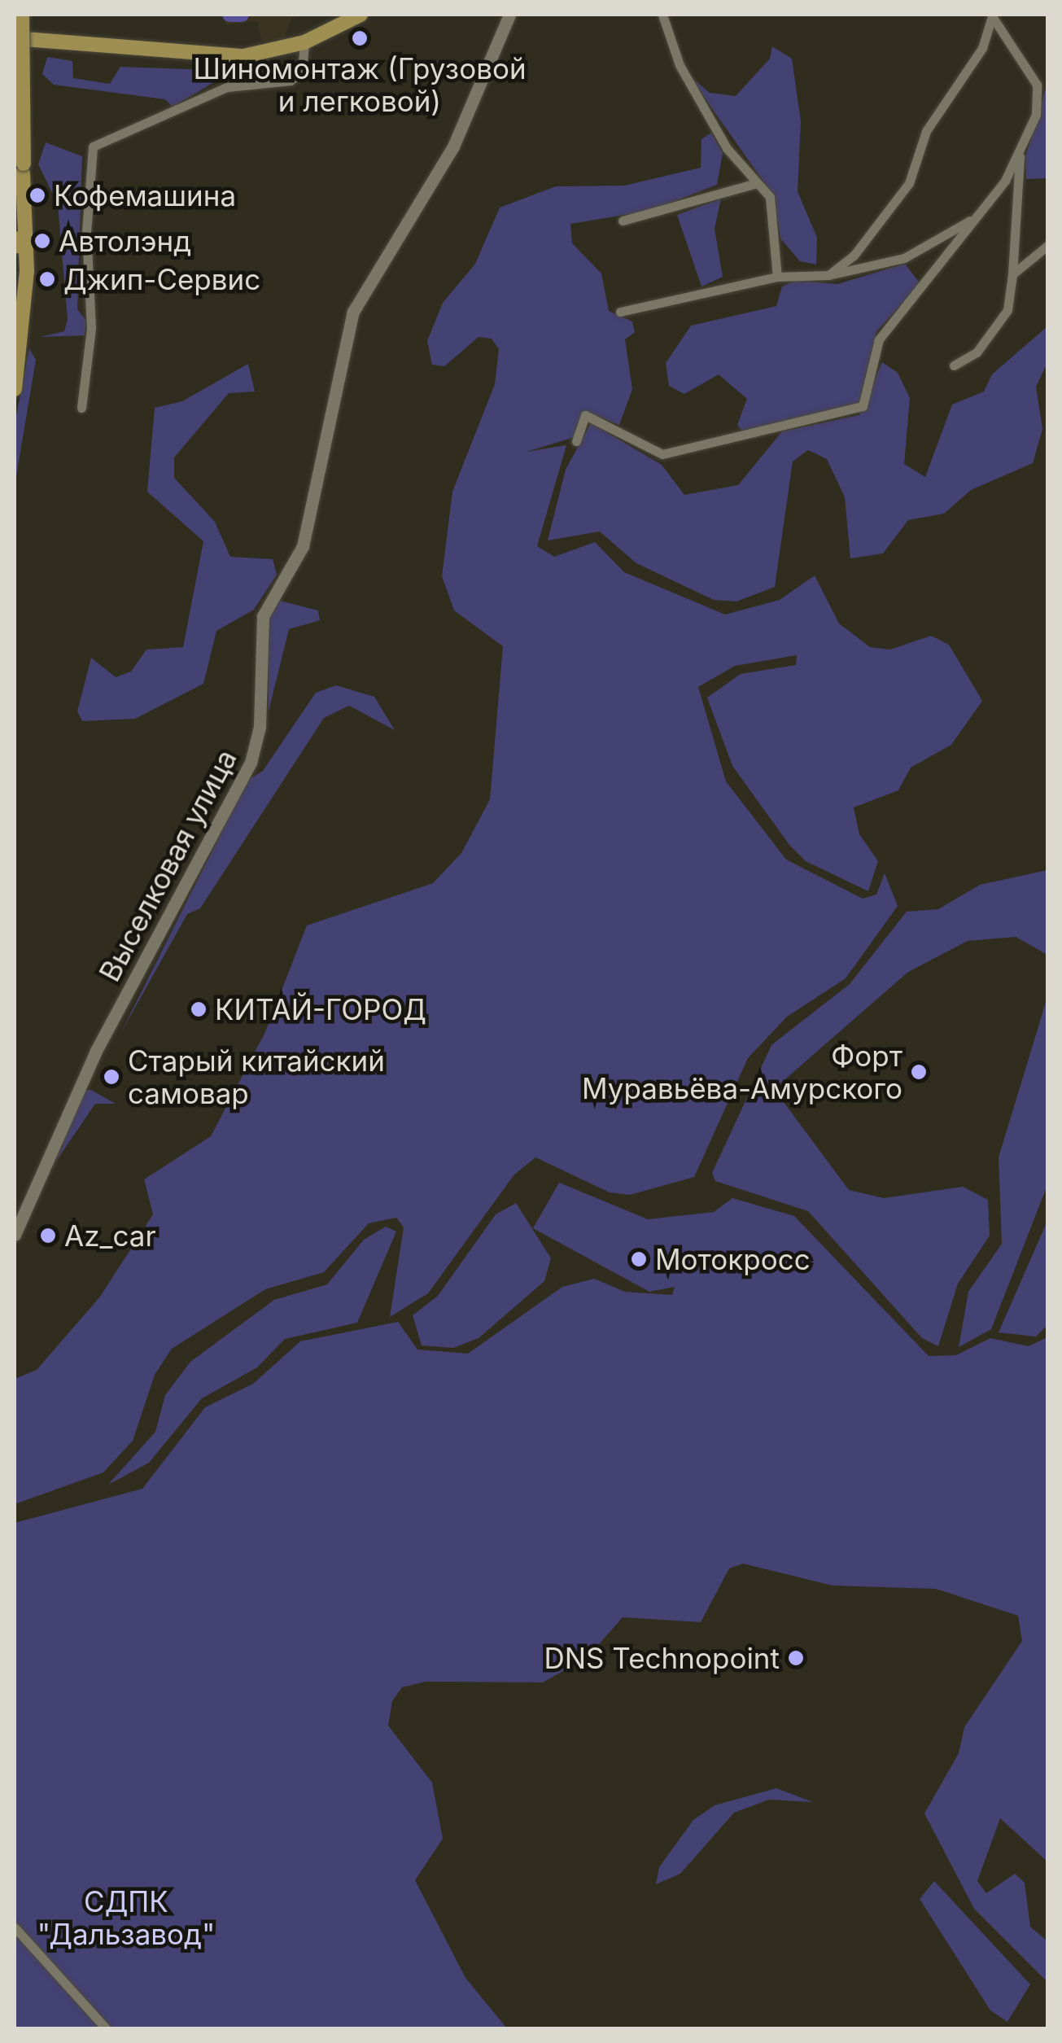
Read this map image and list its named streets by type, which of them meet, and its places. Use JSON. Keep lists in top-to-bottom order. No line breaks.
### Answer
{"streets":{"street":["Выселковая улица"]},"parks":["СДПК \"Дальзавод\""],"places":["Шиномонтаж (Грузовой и легковой)","Кофемашина","Автолэнд","Джип-Сервис","КИТАЙ-ГОРОД","Форт Муравьёва-Амурского","Старый китайский самовар","Az_car","Мотокросс","DNS Technopoint"]}
